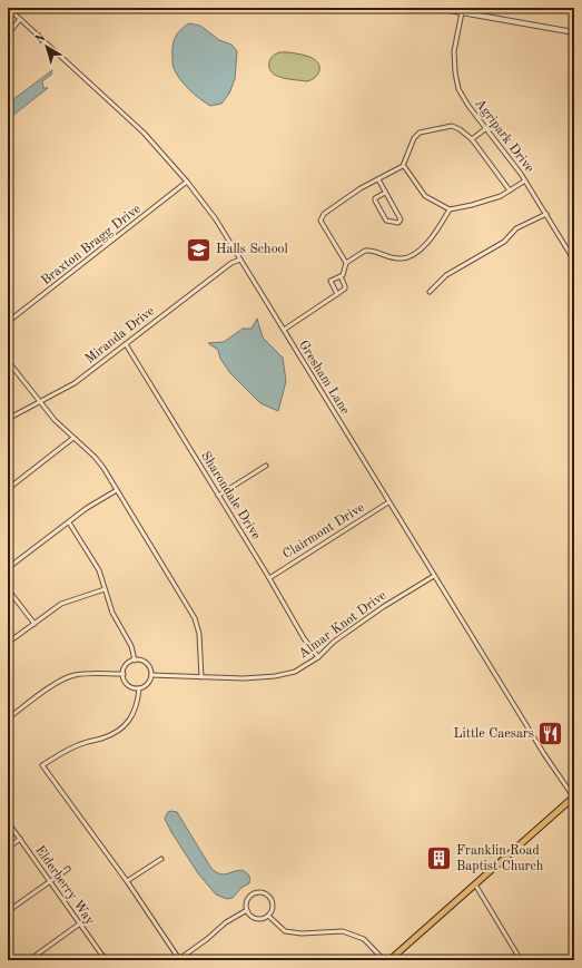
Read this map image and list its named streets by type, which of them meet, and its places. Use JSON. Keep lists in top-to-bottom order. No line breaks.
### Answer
{"streets":{"street":["Agripark Drive","Braxton Bragg Drive","Miranda Drive","Gresham Lane","Sharondale Drive","Clairmont Drive","Almar Knot Drive","Elderberry Way"]},"crossings":[["Braxton Bragg Drive","Gresham Lane"],["Miranda Drive","Gresham Lane"],["Miranda Drive","Sharondale Drive"],["Gresham Lane","Clairmont Drive"],["Gresham Lane","Almar Knot Drive"],["Sharondale Drive","Clairmont Drive"],["Sharondale Drive","Almar Knot Drive"]],"places":{"school or university":["Halls School"],"restaurant":["Little Caesars"],"building":["Franklin Road Baptist Church"]},"north":"top left"}
